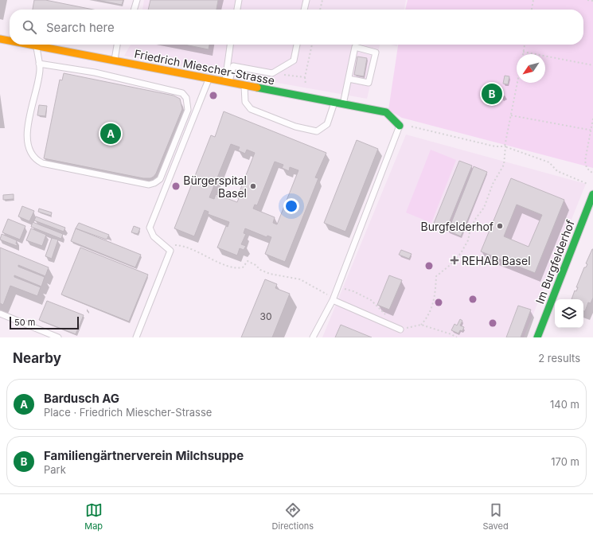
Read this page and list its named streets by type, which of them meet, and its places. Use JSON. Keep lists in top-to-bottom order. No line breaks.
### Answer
{"streets":{"street":["Friedrich Miescher-Strasse","Im Burgfelderhof"]},"places":{"other":["Bürgerspital Basel","Burgfelderhof"],"health":["REHAB Basel"]},"house_numbers":["30"],"scale_bar":"50 m","north":"bottom left","page":{"search":"Search here","pins":["B","A"],"scale":"50 m","heading":["Nearby","2 results"],"list":[{"mark":"A","name":"Bardusch AG","note":"Place · Friedrich Miescher-Strasse","value":"140 m"},{"mark":"B","name":"Familiengärtnerverein Milchsuppe","note":"Park","value":"170 m"}],"nav":["Map","Directions","Saved"]}}
